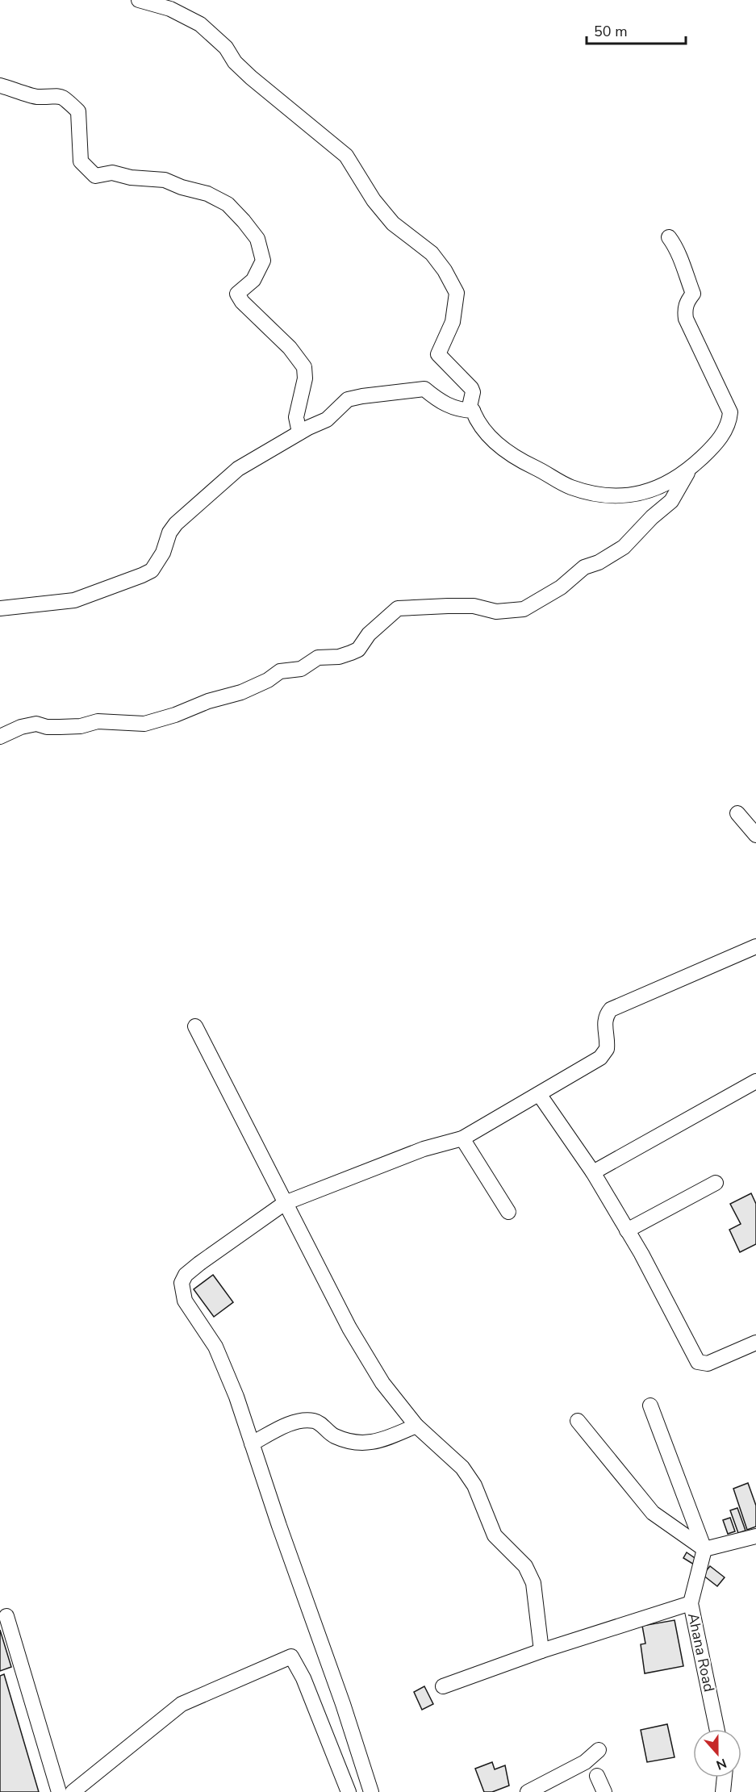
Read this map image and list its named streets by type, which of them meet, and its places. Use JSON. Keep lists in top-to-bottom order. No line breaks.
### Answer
{"streets":{"street":["Ahana Road"]},"scale_bar":"50 m","north":"bottom"}
